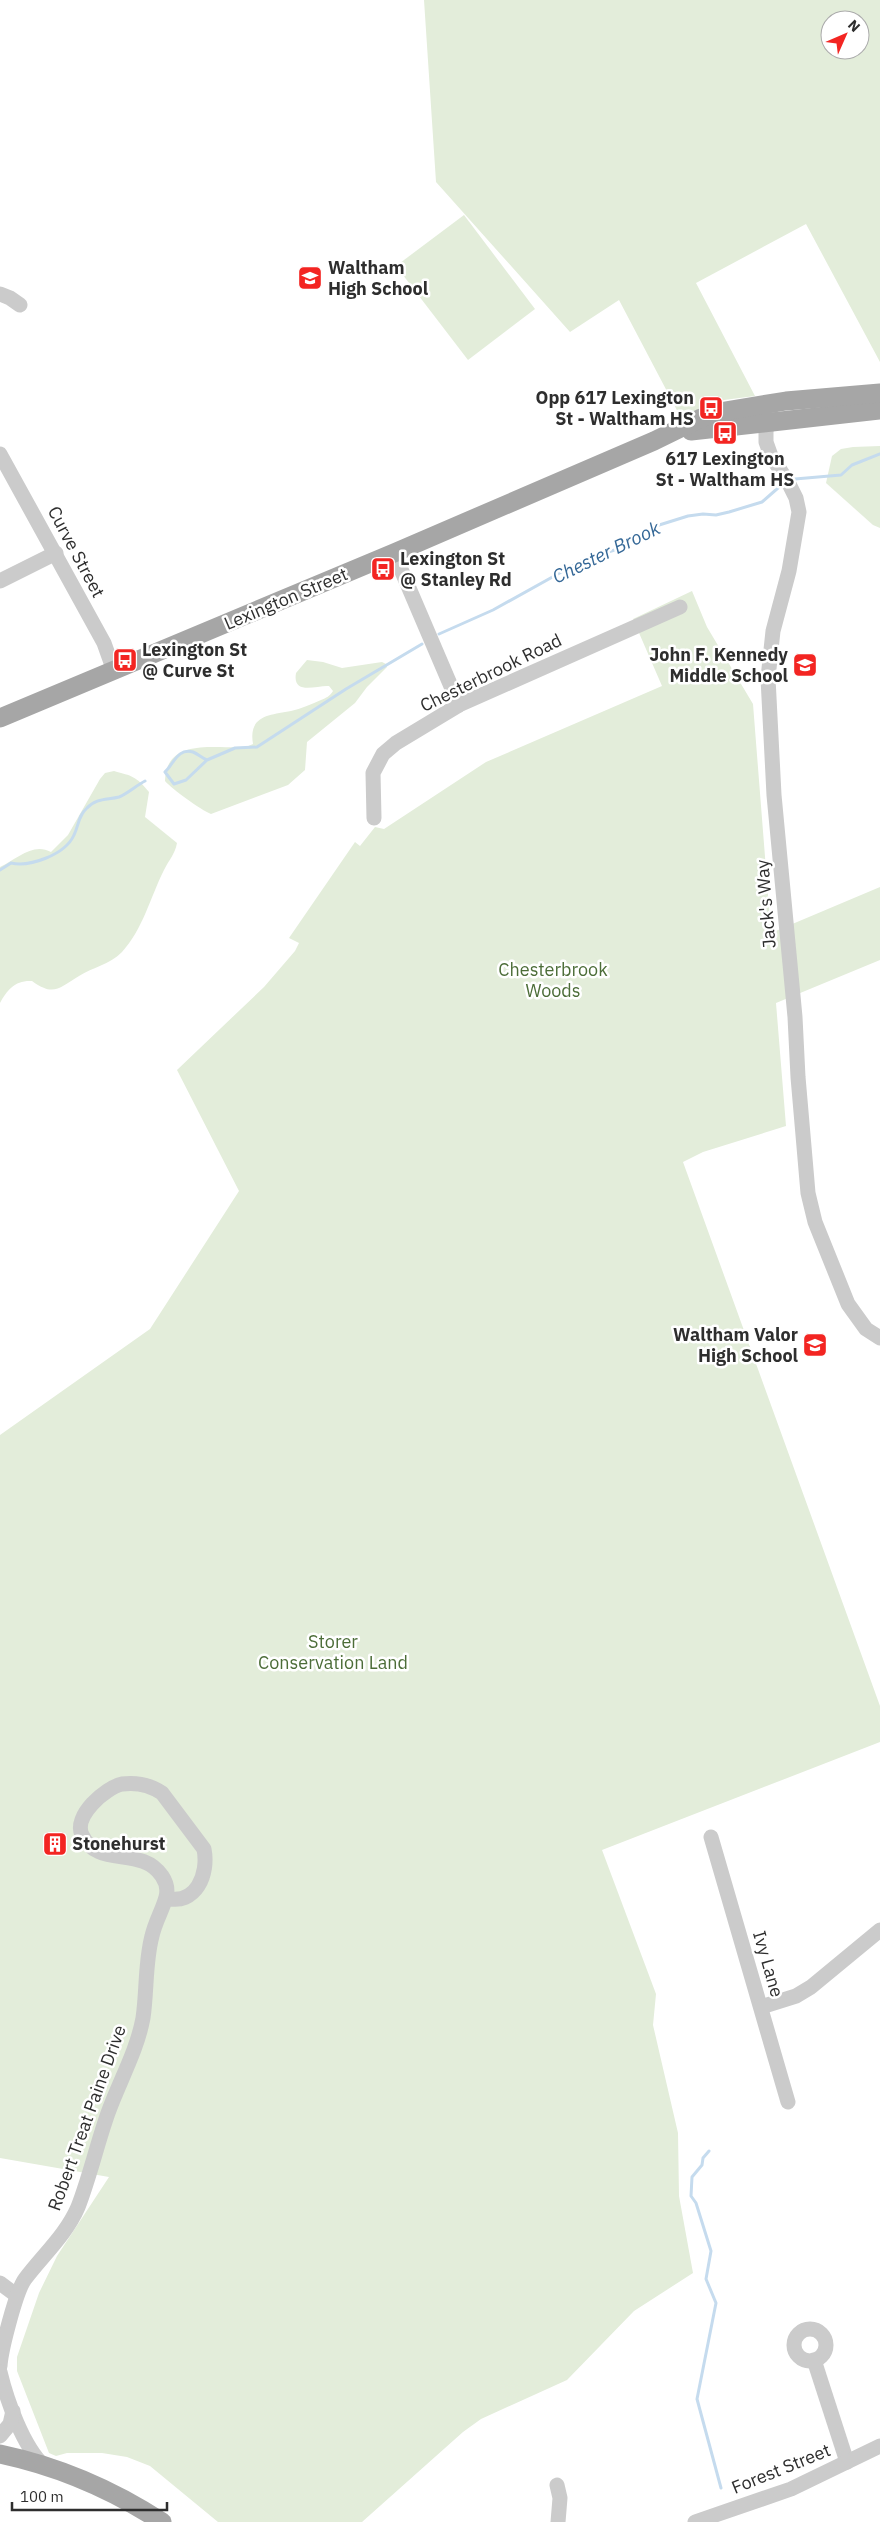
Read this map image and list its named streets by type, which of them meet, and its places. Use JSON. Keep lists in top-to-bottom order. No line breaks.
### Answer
{"streets":{"main road":["Lexington Street"],"street":["Curve Street","Chesterbrook Road","Jack's Way","Ivy Lane","Robert Treat Paine Drive","Forest Street"]},"crossings":[["Curve Street","Lexington Street"],["Lexington Street","Jack's Way"]],"water":["Chester Brook"],"parks":["Chesterbrook Woods","Storer Conservation Land"],"places":{"school or university":["Waltham High School","John F. Kennedy Middle School","Waltham Valor High School"],"bus stop":["Opp 617 Lexington St - Waltham HS","617 Lexington St - Waltham HS","Lexington St @ Stanley Rd","Lexington St @ Curve St"],"building":["Stonehurst"]},"scale_bar":"100 m","north":"top right"}
